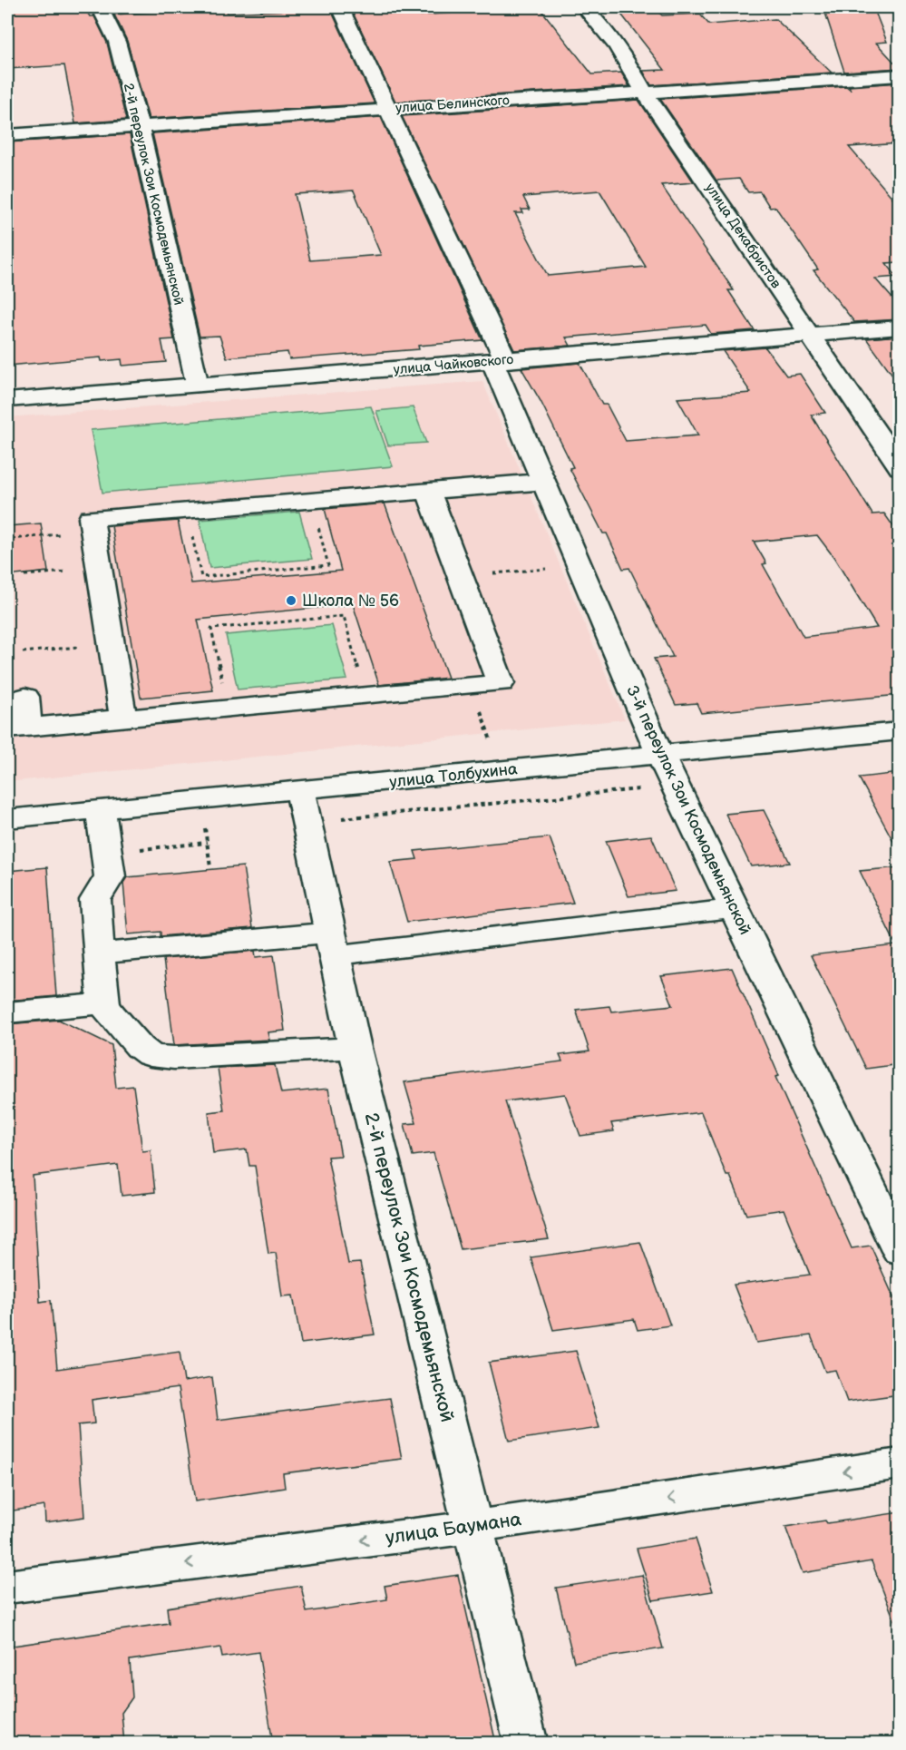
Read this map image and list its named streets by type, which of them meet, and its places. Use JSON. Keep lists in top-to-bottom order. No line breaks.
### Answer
{"streets":{"street":["улица Белинского","2-й переулок Зои Космодемьянской","улица Декабристов","улица Чайковского","улица Толбухина","3-й переулок Зои Космодемьянской","улица Баумана"]},"crossings":[["улица Белинского","2-й переулок Зои Космодемьянской"],["улица Белинского","улица Декабристов"],["улица Белинского","3-й переулок Зои Космодемьянской"],["2-й переулок Зои Космодемьянской","улица Чайковского"],["2-й переулок Зои Космодемьянской","улица Толбухина"],["2-й переулок Зои Космодемьянской","улица Баумана"],["улица Декабристов","улица Чайковского"],["улица Чайковского","3-й переулок Зои Космодемьянской"],["улица Толбухина","3-й переулок Зои Космодемьянской"]],"one_way":["улица Баумана"],"places":["Школа № 56"]}
